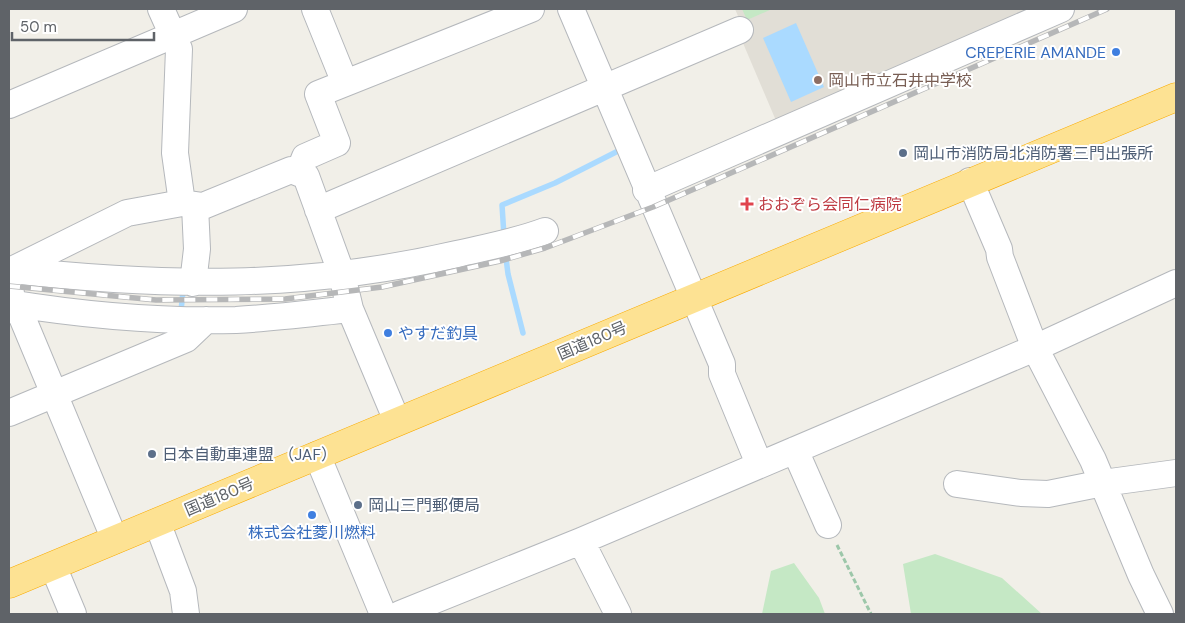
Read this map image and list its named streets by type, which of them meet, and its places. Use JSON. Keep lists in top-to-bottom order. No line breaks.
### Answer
{"streets":{"highway":["国道180号"]},"places":{"other":["CREPERIE AMANDE","岡山市立石井中学校","岡山市消防局北消防署三門出張所","やすだ釣具","日本自動車連盟 （JAF）","岡山三門郵便局","株式会社菱川燃料"],"health":["おおぞら会同仁病院"]},"scale_bar":"50 m"}
